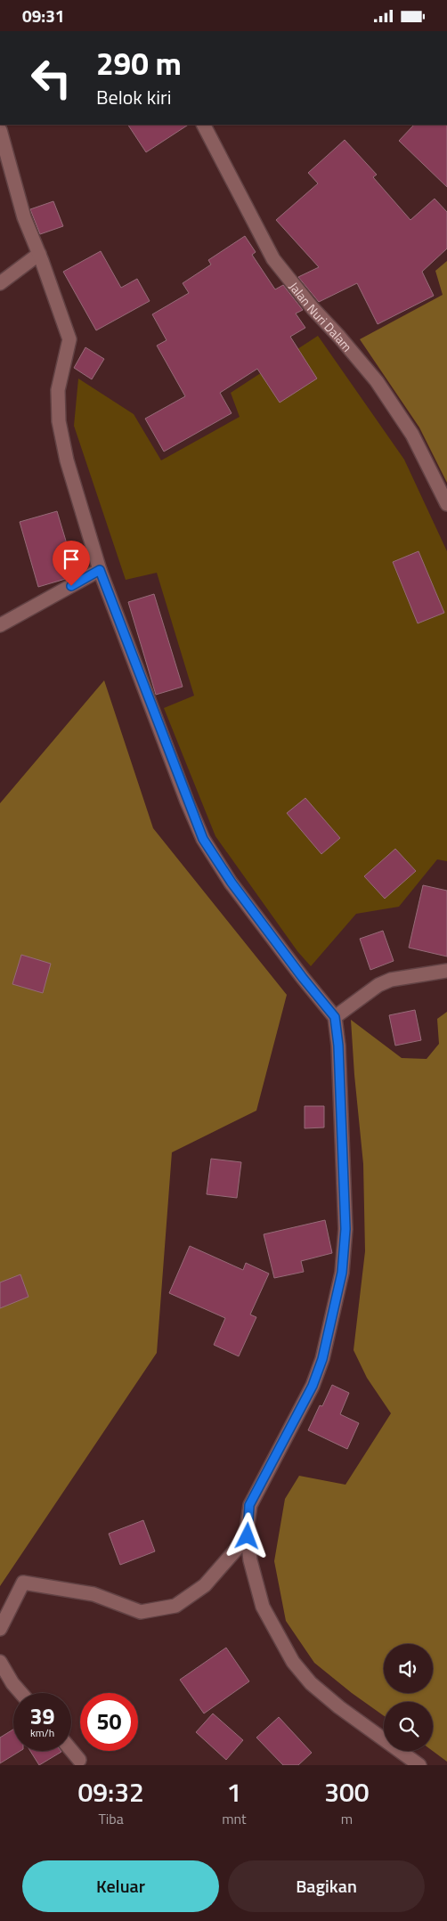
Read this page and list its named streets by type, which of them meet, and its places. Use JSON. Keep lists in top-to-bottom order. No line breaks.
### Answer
{"streets":{"main road":["Jalan Nuri Dalam"]},"page":{"status":"09:31","turn":["290 m","Belok kiri"],"speed":"39 km/h","limit":"50","eta":["09:32","Tiba","1","mnt","300","m"],"buttons":["Keluar","Bagikan"]}}
